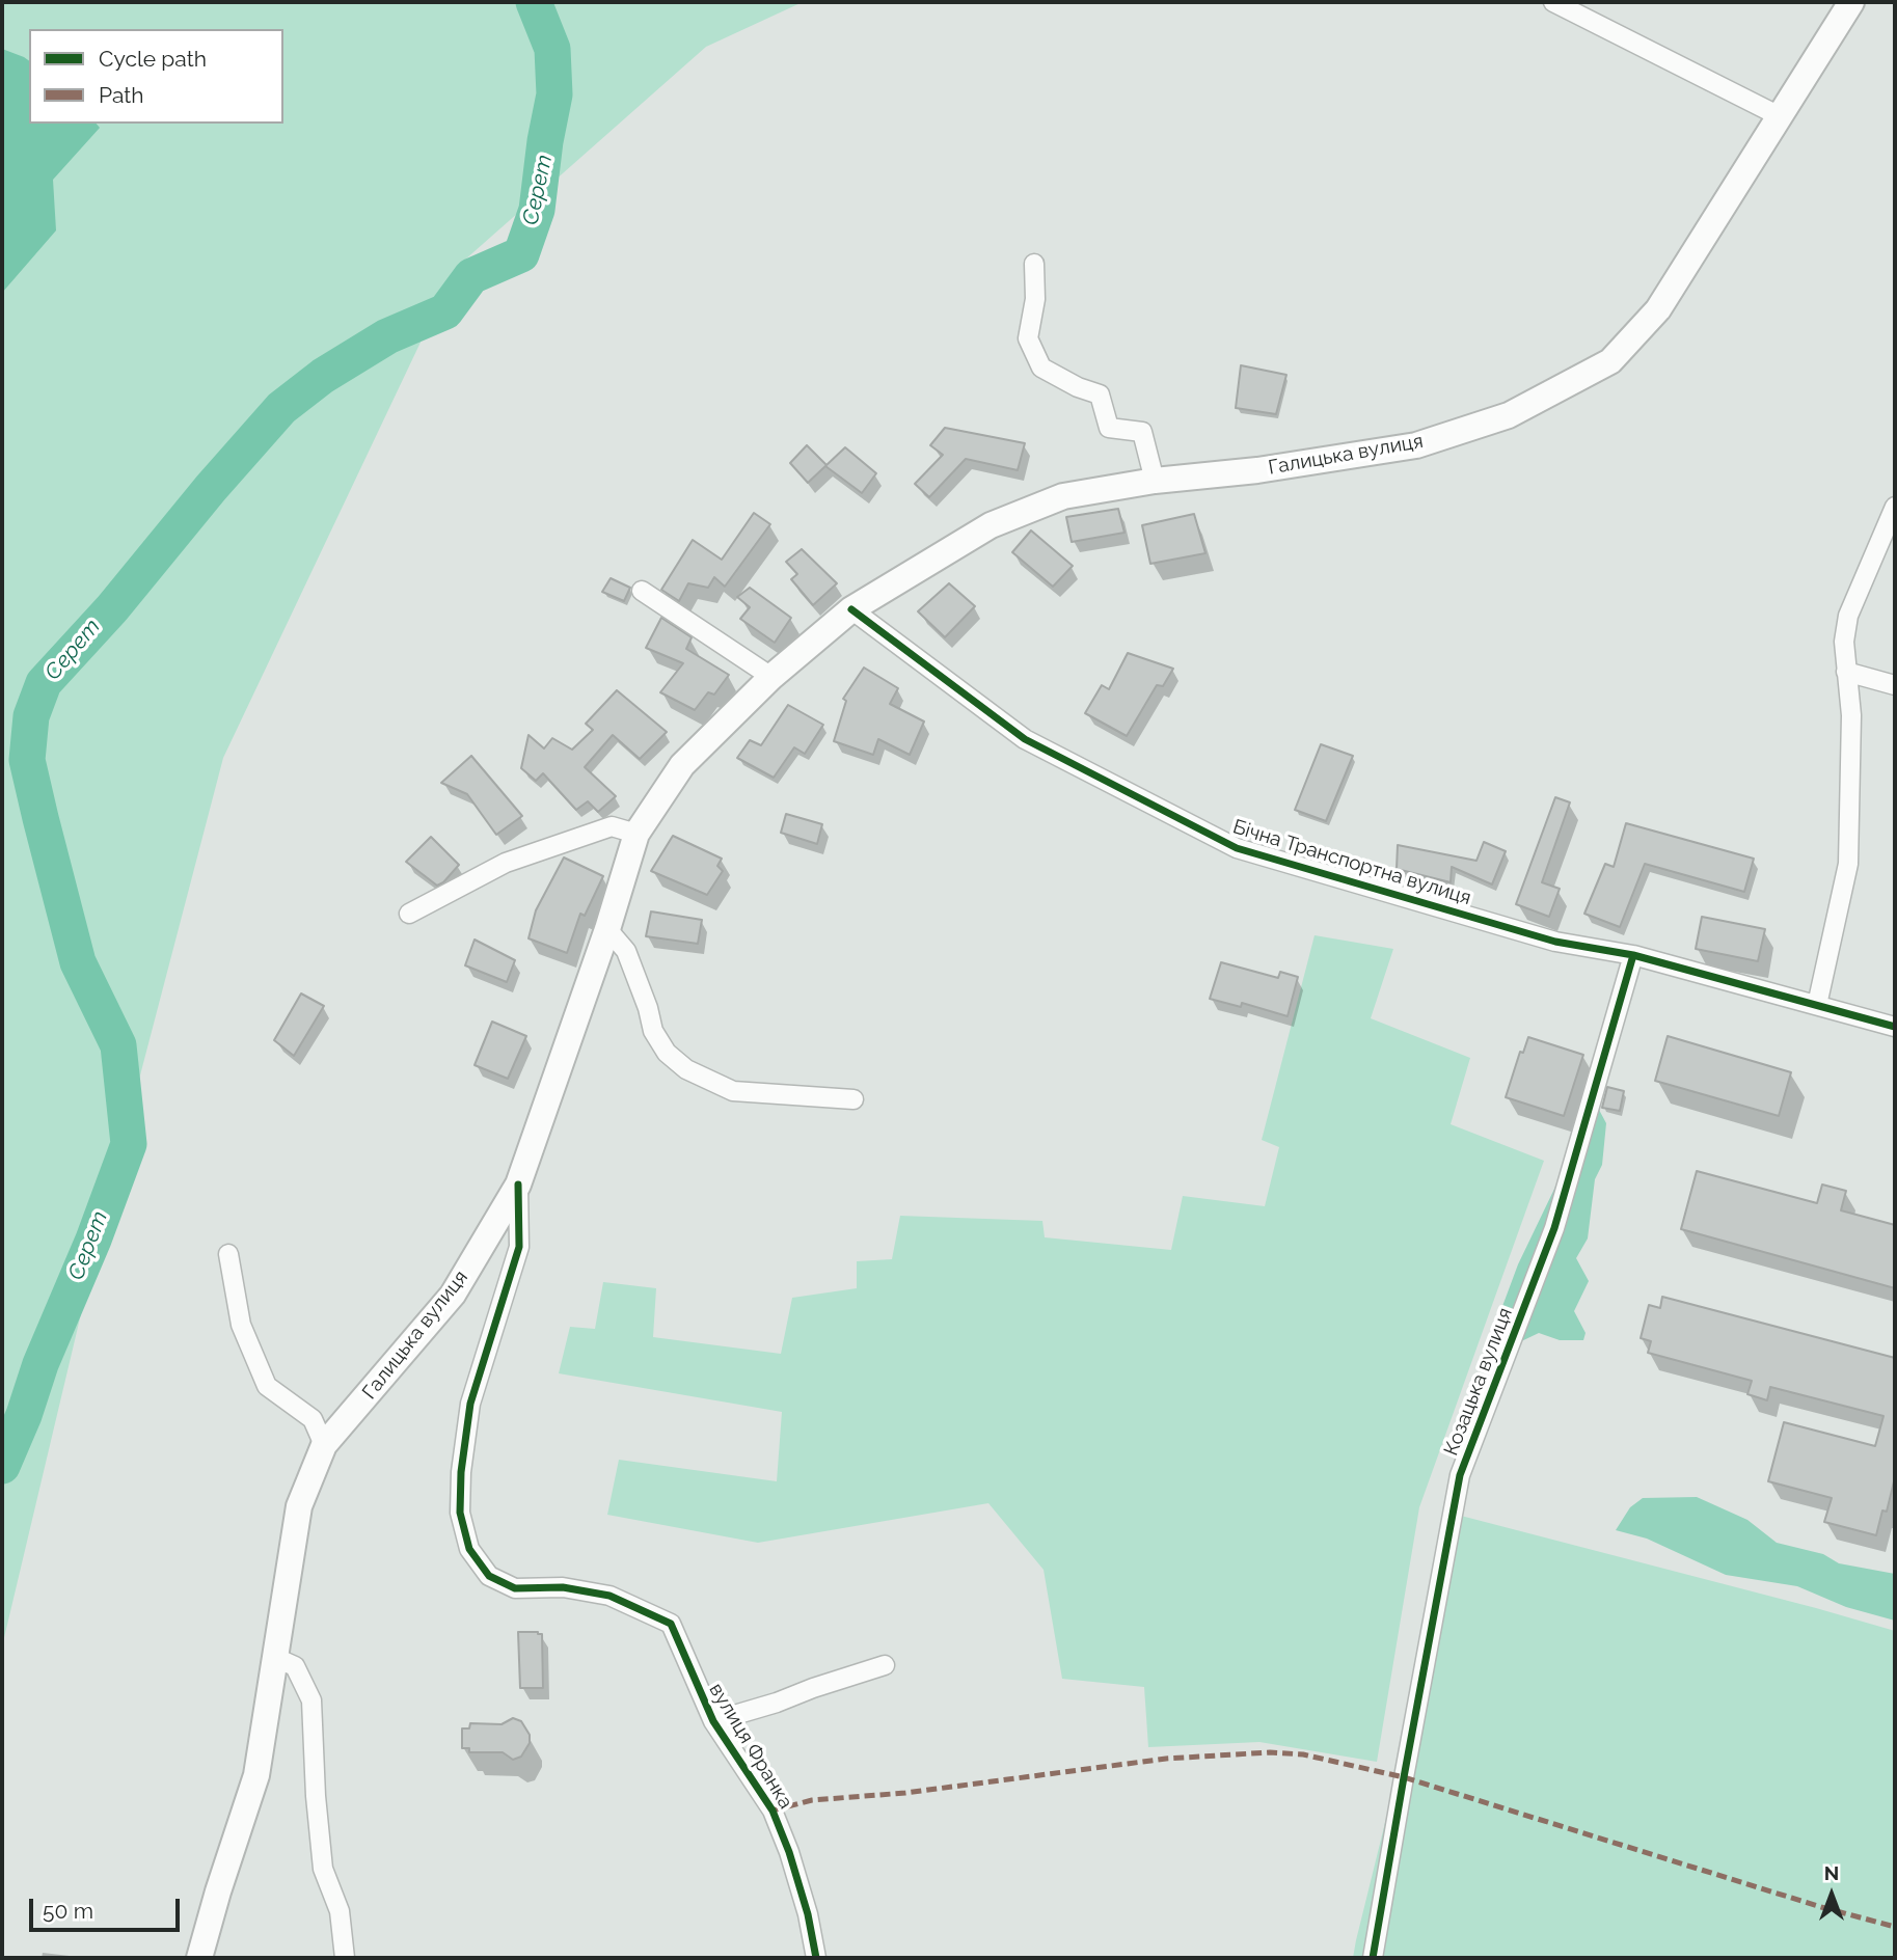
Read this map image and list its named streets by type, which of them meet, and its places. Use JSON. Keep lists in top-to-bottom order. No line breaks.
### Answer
{"streets":{"main road":["Галицька вулиця"],"street":["Бічна Транспортна вулиця","Козацька вулиця","вулиця Франка"]},"crossings":[["Галицька вулиця","Бічна Транспортна вулиця"],["Галицька вулиця","вулиця Франка"],["Бічна Транспортна вулиця","Козацька вулиця"]],"water":["Серет"],"legend":["Cycle path","Path"],"scale_bar":"50 m","north":"top"}
